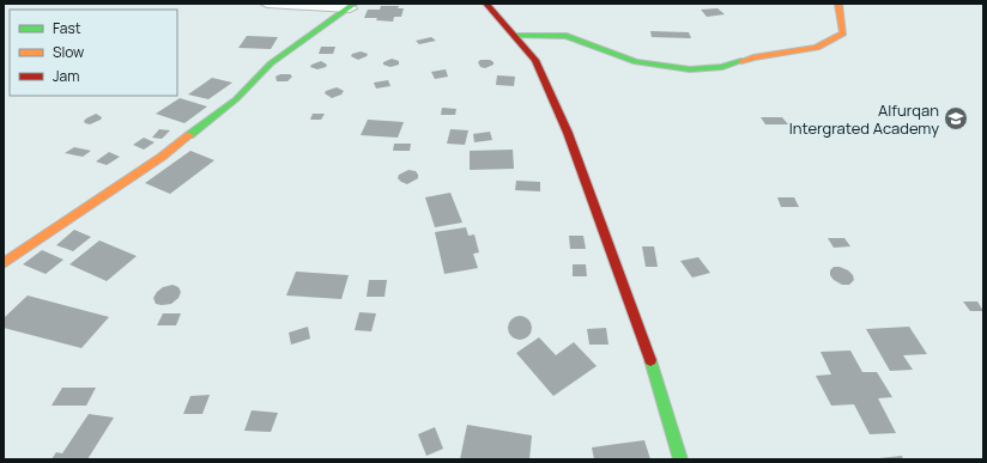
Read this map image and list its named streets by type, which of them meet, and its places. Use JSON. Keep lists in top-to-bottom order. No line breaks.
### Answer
{"places":{"school or university":["Alfurqan Intergrated Academy"]},"legend":["Fast","Slow","Jam"]}
